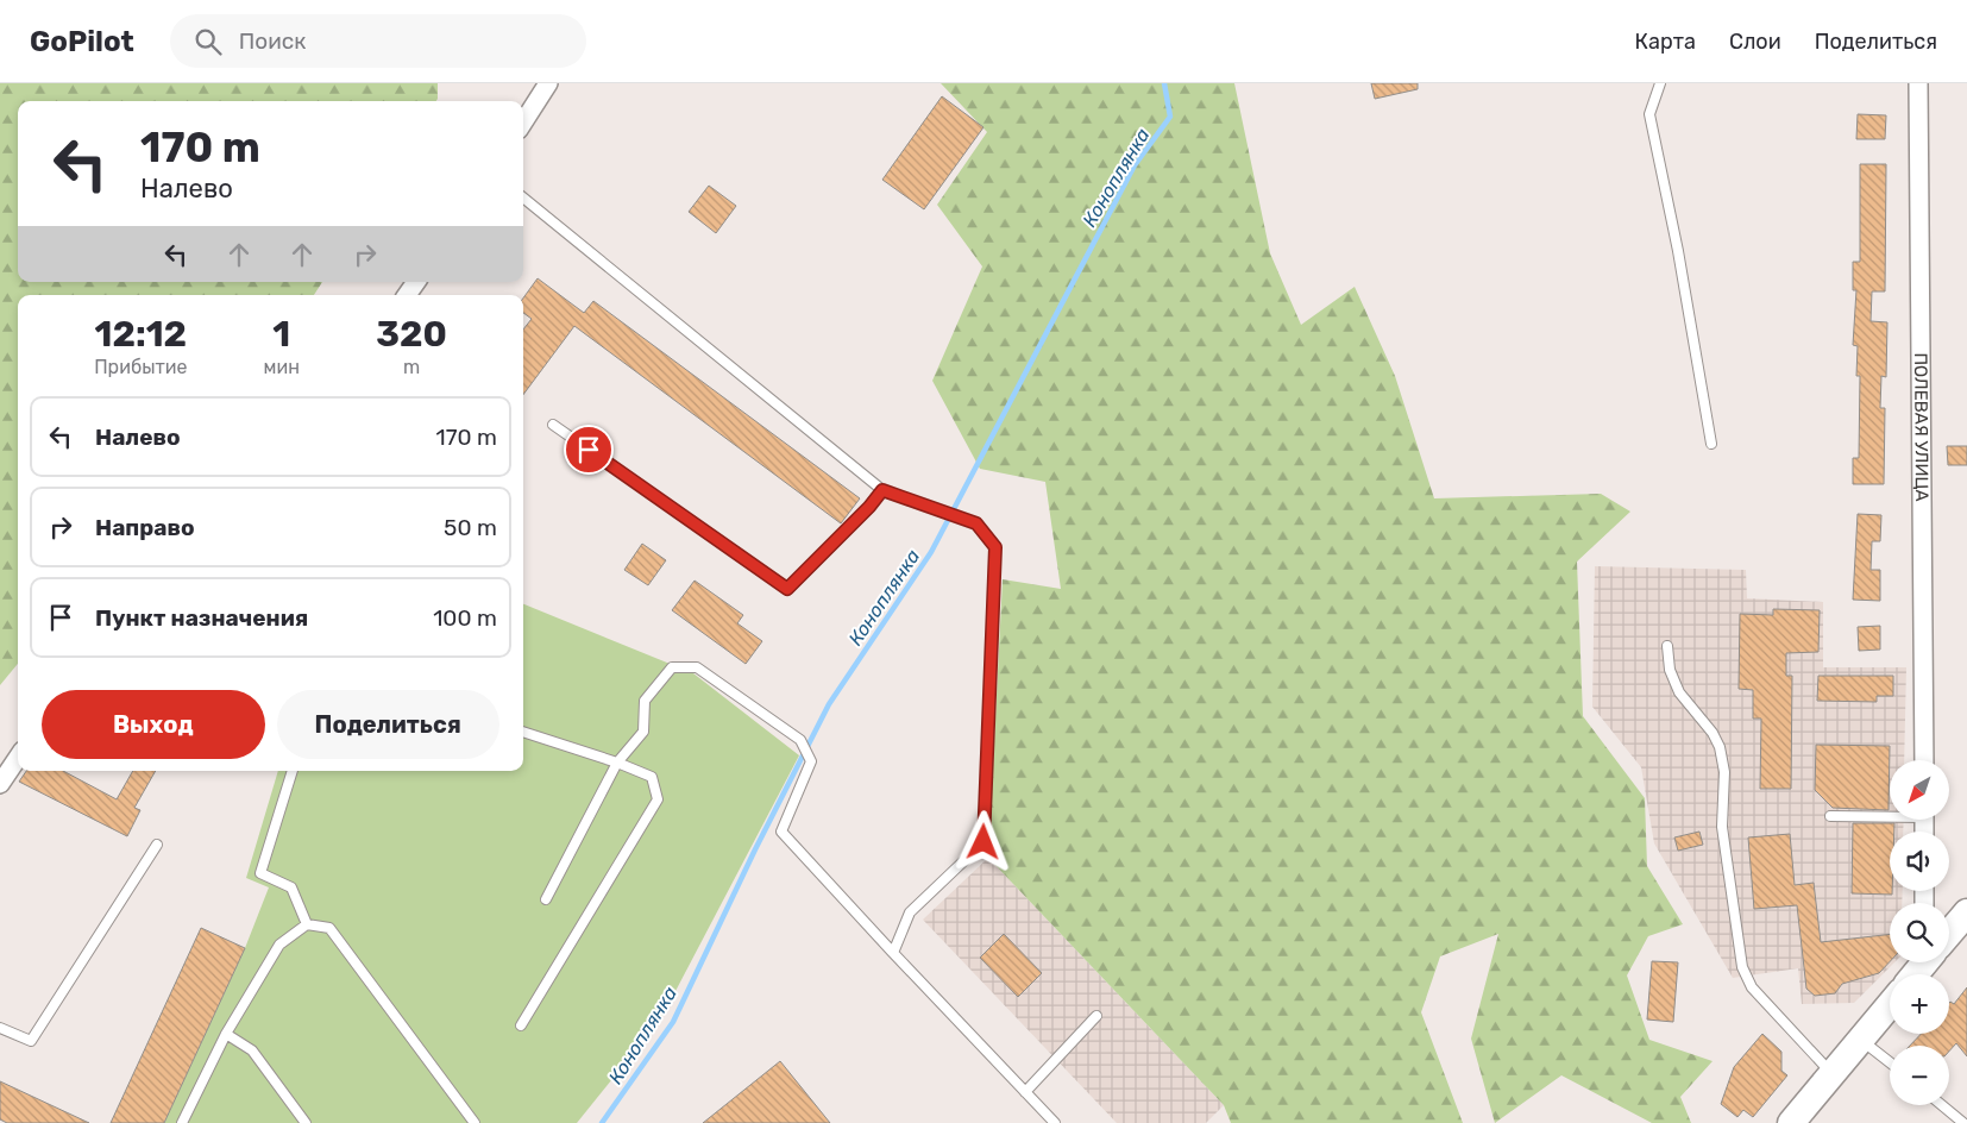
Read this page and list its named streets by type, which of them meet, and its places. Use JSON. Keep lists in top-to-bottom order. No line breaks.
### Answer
{"streets":{"street":["ПОЛЕВАЯ УЛИЦА"]},"water":["Коноплянка"],"north":"bottom left","page":{"header":"GoPilot","search":"Поиск","nav":["Карта","Слои","Поделиться"],"turn":["170 m","Налево"],"eta":["12:12","Прибытие","1","мин","320","m"],"list":[{"name":"Налево","value":"170 m"},{"name":"Направо","value":"50 m"},{"name":"Пункт назначения","value":"100 m"}],"buttons":["Выход","Поделиться"],"map_buttons":["+","−"]}}
